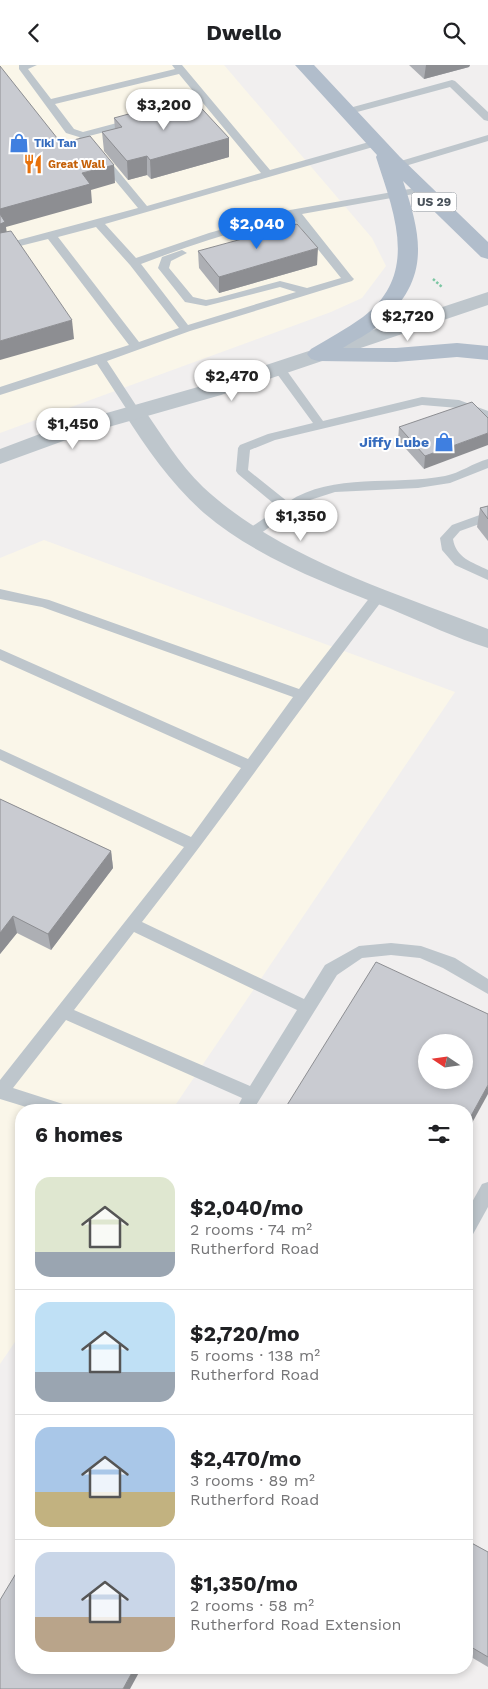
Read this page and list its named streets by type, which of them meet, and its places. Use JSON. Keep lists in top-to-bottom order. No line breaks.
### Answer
{"streets":{"main road":["US 29"]},"places":{"shop":["Tiki Tan","Jiffy Lube"],"restaurant":["Great Wall"]},"north":"left","page":{"header":"Dwello","price":["$3,200","$2,040","$2,720","$2,470","$1,450","$1,350"],"heading":"6 homes","list":[{"name":"$2,040/mo","note":"2 rooms · 74 m² · Rutherford Road"},{"name":"$2,720/mo","note":"5 rooms · 138 m² · Rutherford Road"},{"name":"$2,470/mo","note":"3 rooms · 89 m² · Rutherford Road"},{"name":"$1,350/mo","note":"2 rooms · 58 m² · Rutherford Road Extension"}]}}
